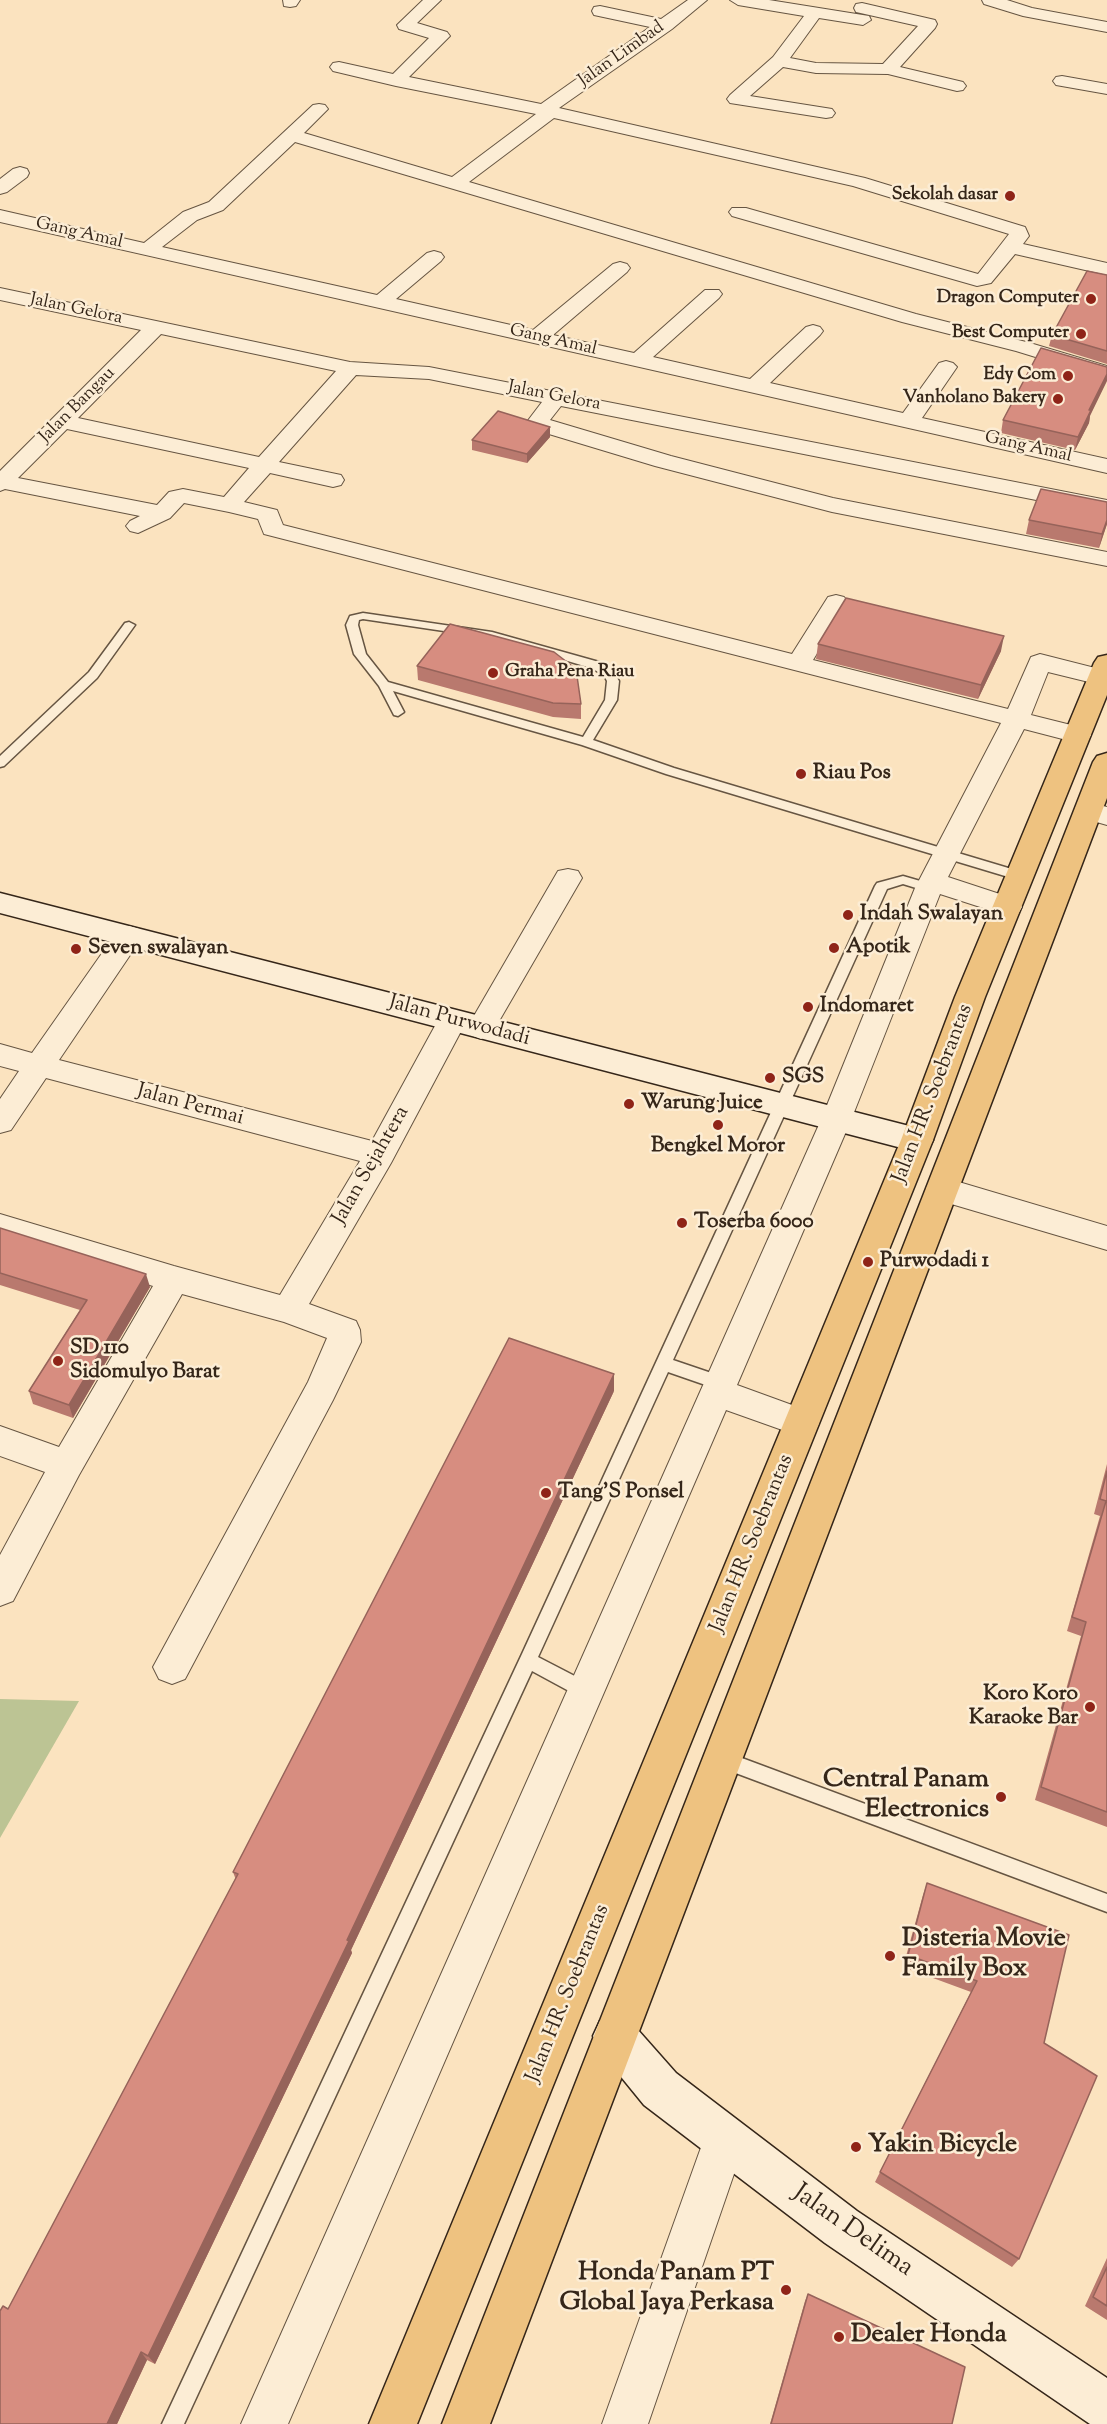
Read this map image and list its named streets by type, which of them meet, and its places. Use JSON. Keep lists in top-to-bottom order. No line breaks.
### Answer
{"streets":{"main road":["Jalan HR. Soebrantas"],"street":["Jalan Limbad","Gang Amal","Jalan Gelora","Jalan Bangau","Jalan Purwodadi","Jalan Permai","Jalan Sejahtera","Jalan Delima"]},"crossings":[["Jalan Gelora","Jalan Bangau"],["Jalan Purwodadi","Jalan HR. Soebrantas"],["Jalan Purwodadi","Jalan Sejahtera"],["Jalan HR. Soebrantas","Jalan Delima"],["Jalan Permai","Jalan Sejahtera"]],"places":["Sekolah dasar","Dragon Computer","Best Computer","Edy Com","Vanholano Bakery","Graha Pena Riau","Riau Pos","Indah Swalayan","Apotik","Seven swalayan","Indomaret","SGS","Warung Juice","Bengkel Moror","Toserba 6000","Purwodadi 1","SD 110 Sidomulyo Barat","Tang'S Ponsel","Koro Koro Karaoke Bar","Central Panam Electronics","Disteria Movie Family Box","Yakin Bicycle","Honda Panam PT Global Jaya Perkasa","Dealer Honda"]}
